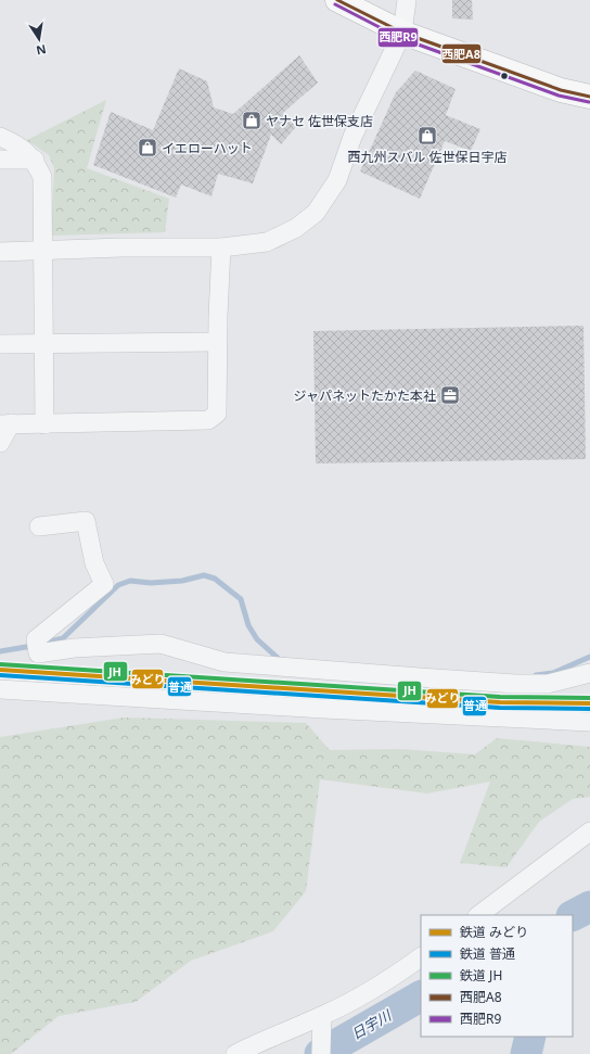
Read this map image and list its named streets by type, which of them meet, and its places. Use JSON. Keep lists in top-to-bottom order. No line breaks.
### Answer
{"water":["日宇川"],"places":{"shop":["ヤナセ 佐世保支店","西九州スバル 佐世保日宇店","イエローハット"],"office":["ジャパネットたかた本社"]},"lines":["transit line 西肥A8","transit line 西肥R9","rail line JH","rail line みどり","rail line 普通"],"legend":["鉄道 みどり","鉄道 普通","鉄道 JH","西肥A8","西肥R9"],"north":"bottom"}
